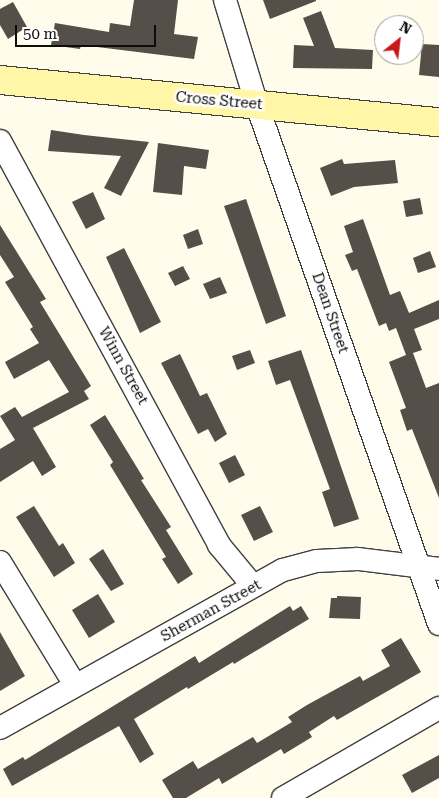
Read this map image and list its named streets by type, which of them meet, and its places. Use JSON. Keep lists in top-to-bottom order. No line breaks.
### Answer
{"streets":{"street":["Cross Street","Dean Street","Winn Street","Sherman Street"]},"crossings":[["Cross Street","Dean Street"],["Dean Street","Sherman Street"],["Winn Street","Sherman Street"]],"scale_bar":"50 m","north":"top right"}
